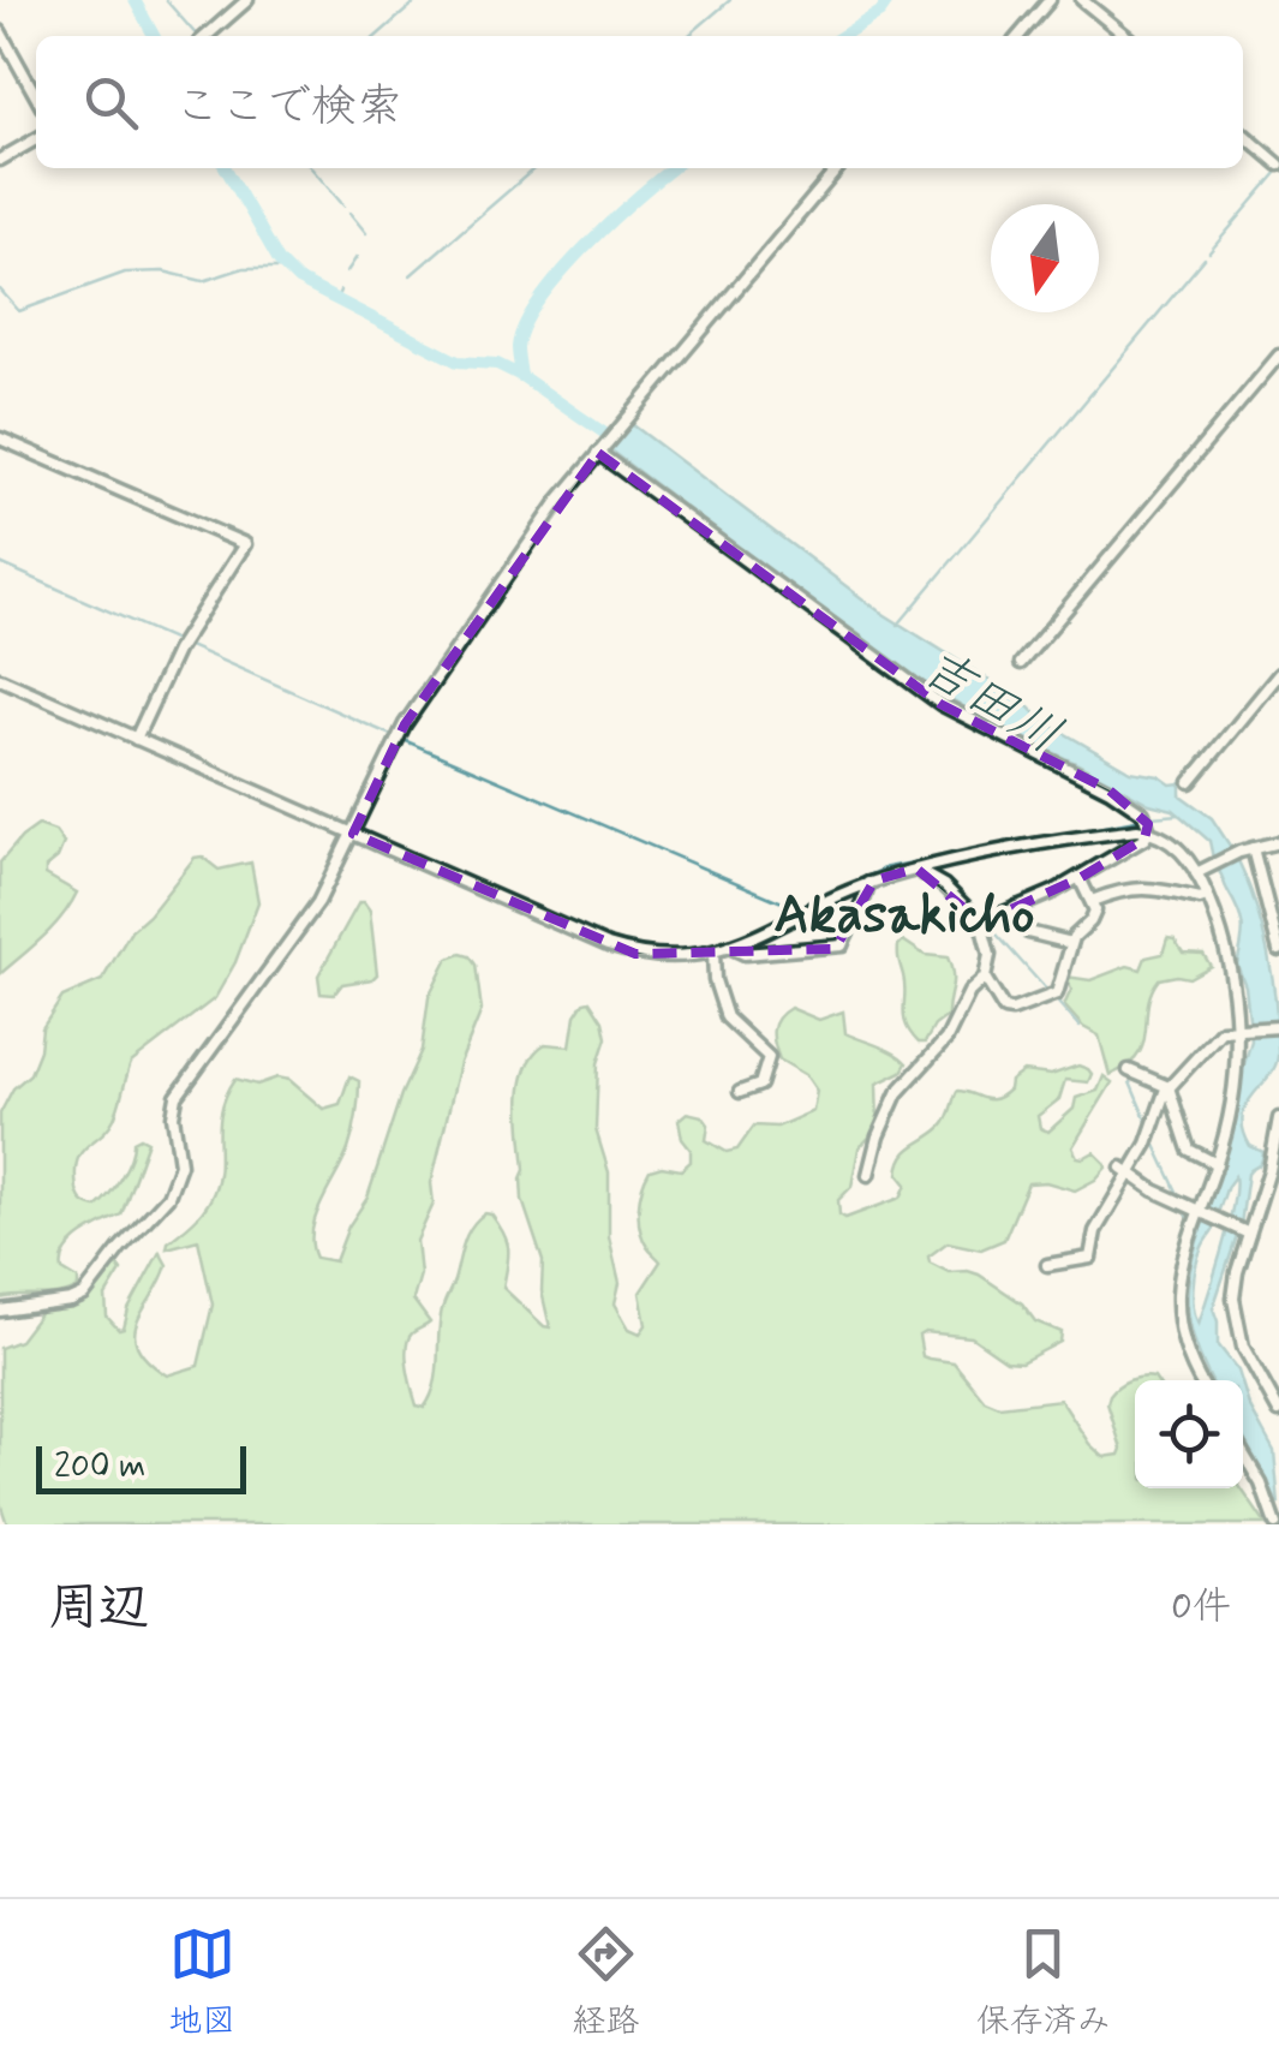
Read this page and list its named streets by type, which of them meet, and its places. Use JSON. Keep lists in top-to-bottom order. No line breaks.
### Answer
{"districts":["Akasakicho"],"water":["吉田川"],"scale_bar":"200 m","north":"bottom","page":{"search":"ここで検索","scale":"200 m","heading":["周辺","0件"],"nav":["地図","経路","保存済み"]}}
